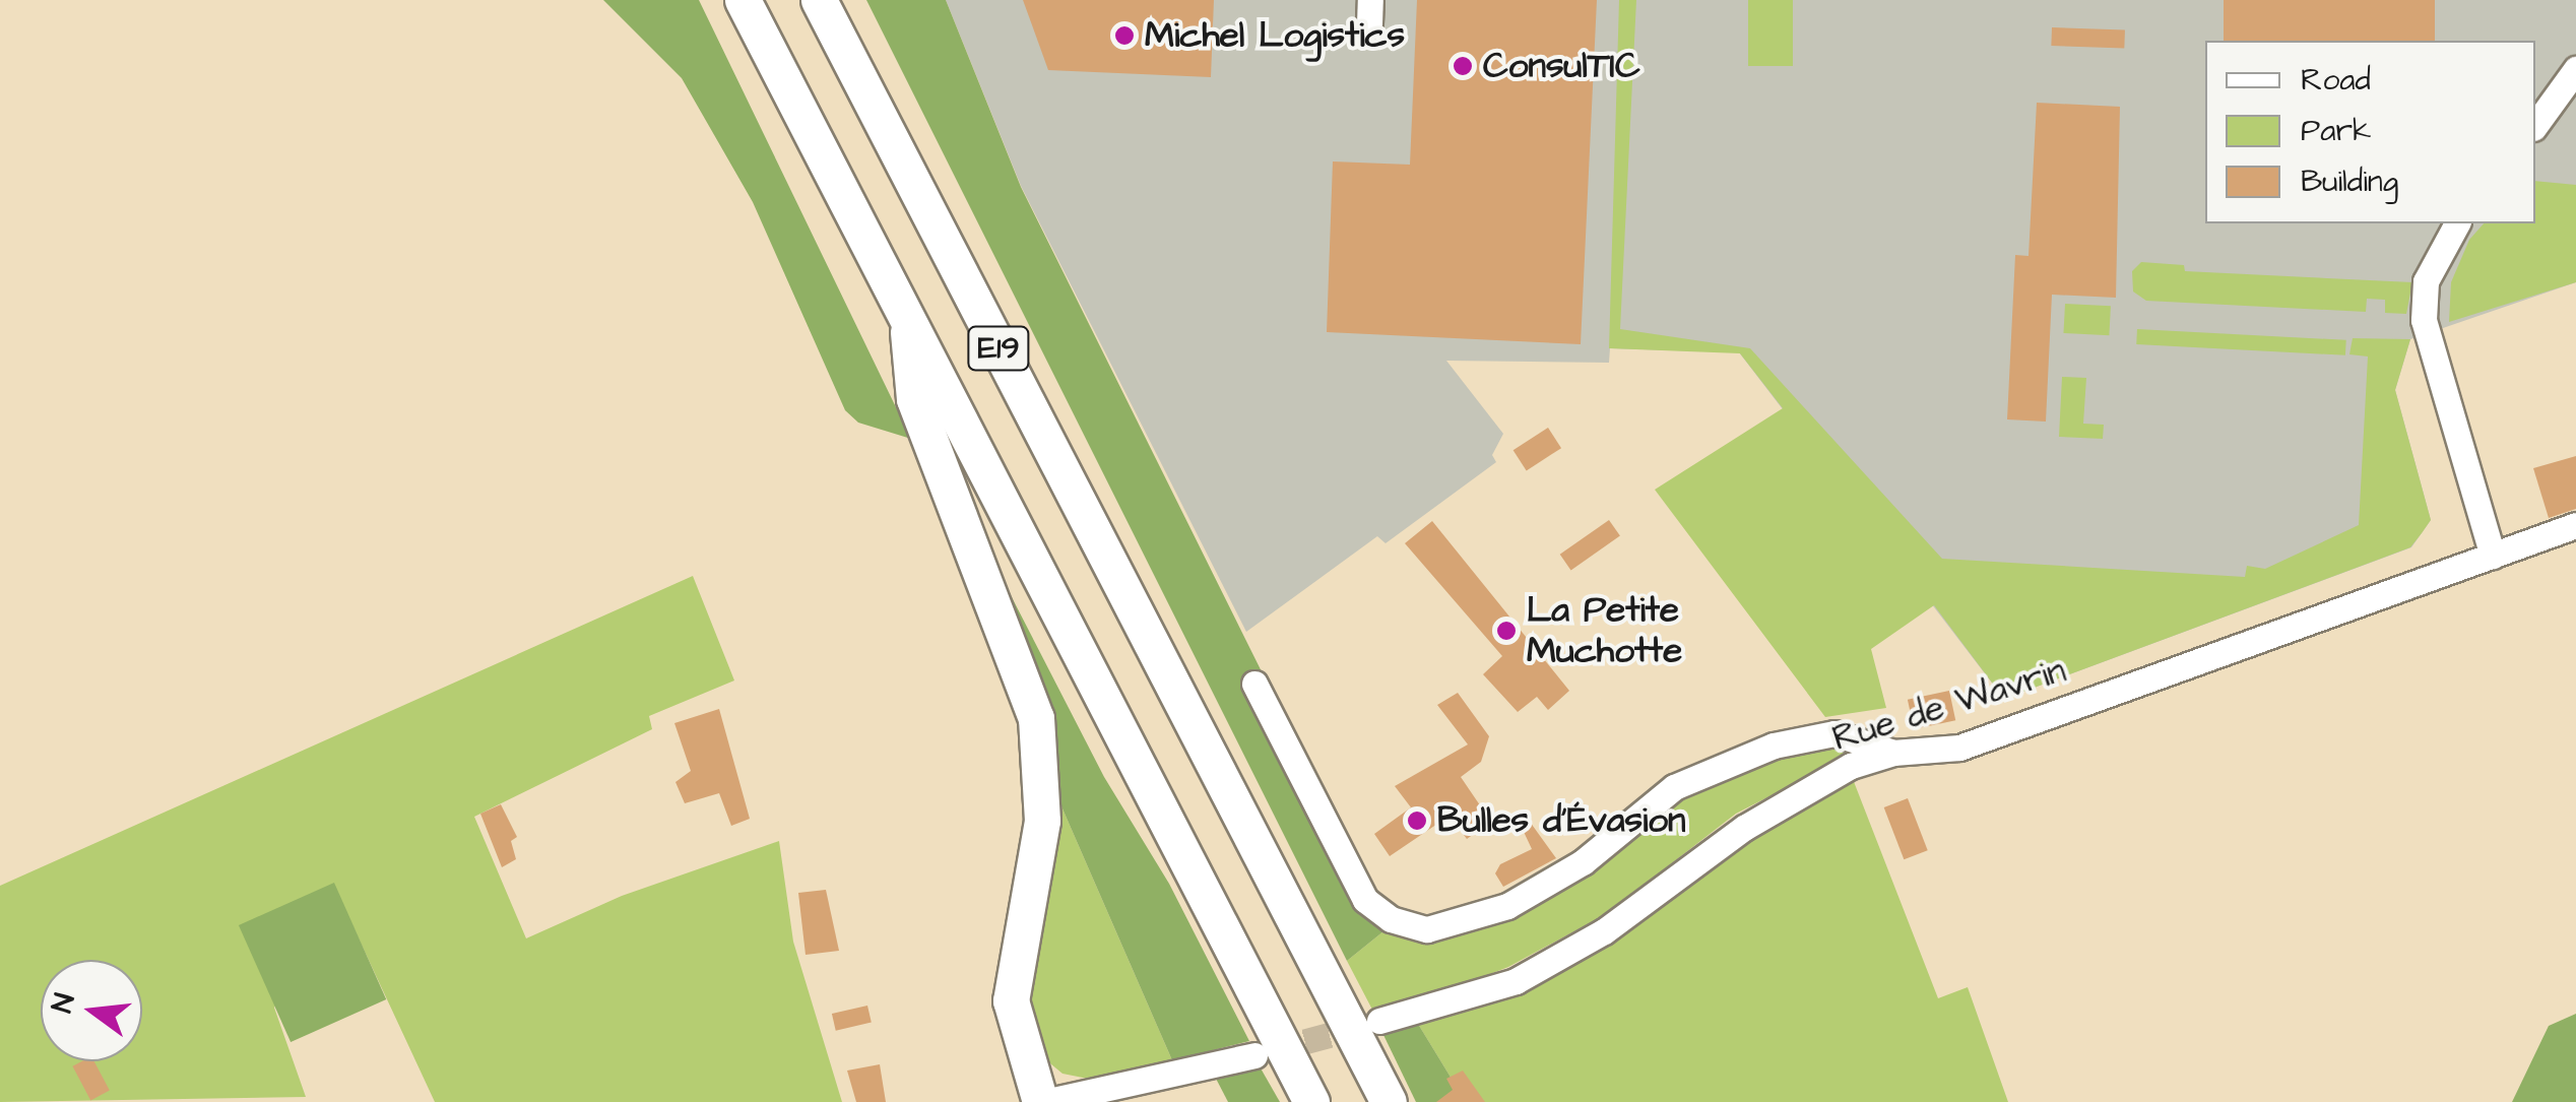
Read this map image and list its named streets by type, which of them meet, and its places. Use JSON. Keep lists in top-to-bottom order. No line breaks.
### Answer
{"streets":{"highway":["E19"],"street":["Rue de Wavrin"]},"places":["Michel Logistics","ConsulTIC","La Petite Muchotte","Bulles d'Évasion"],"legend":["Road","Park","Building"],"north":"left"}
